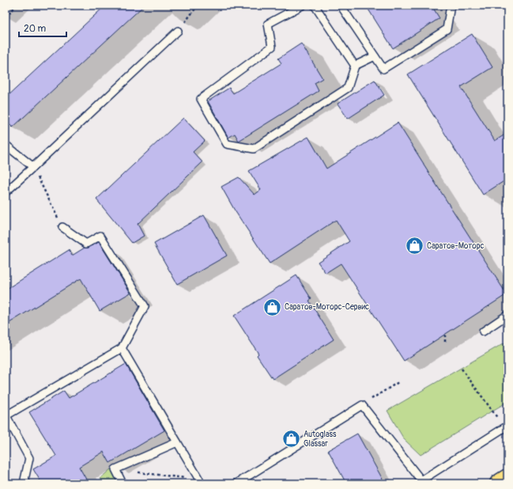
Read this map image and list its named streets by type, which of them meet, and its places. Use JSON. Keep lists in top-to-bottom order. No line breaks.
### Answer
{"places":{"shop":["Саратов-Моторс","Саратов-Моторс-Сервис","Autoglass Glassar"]},"scale_bar":"20 m"}
